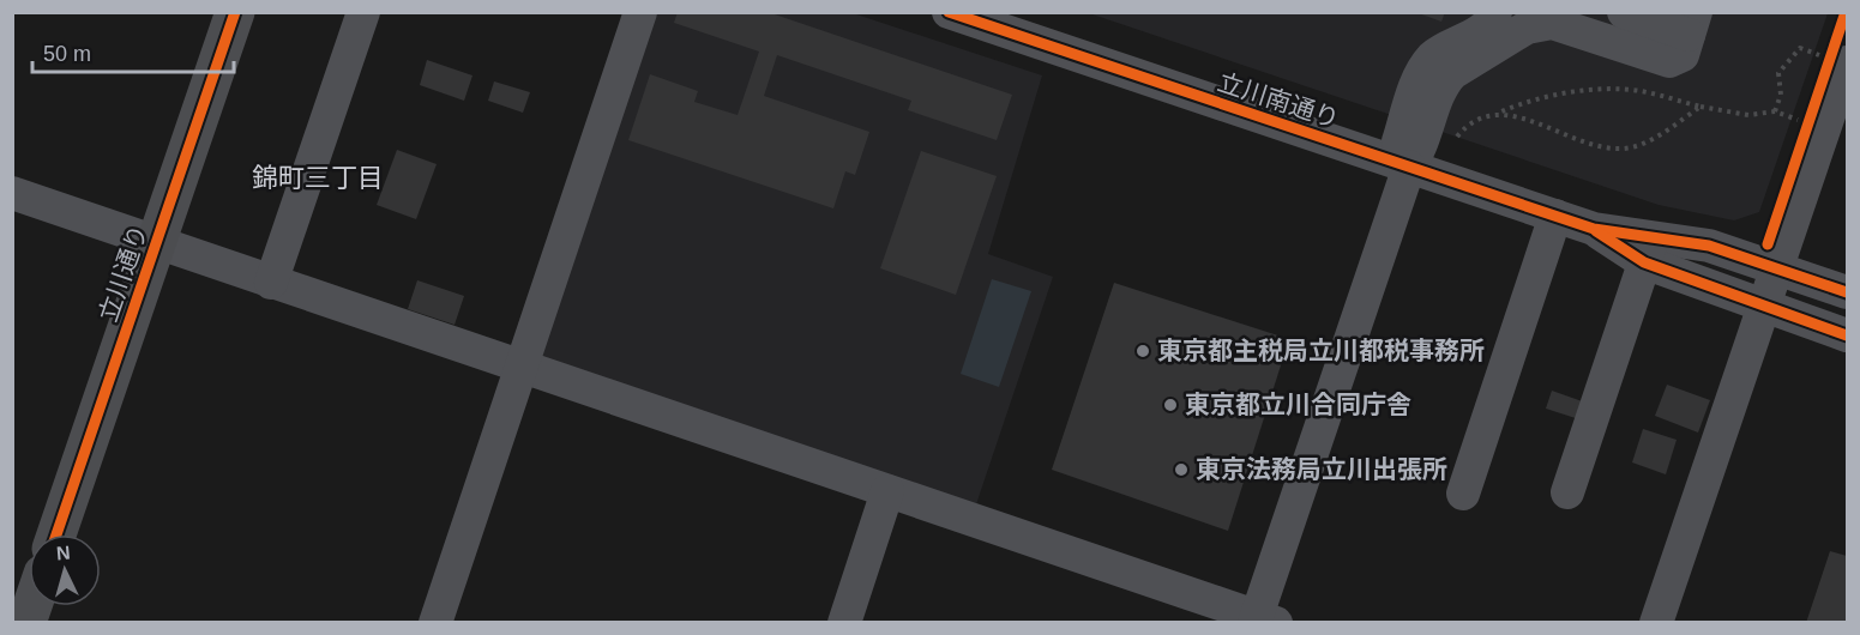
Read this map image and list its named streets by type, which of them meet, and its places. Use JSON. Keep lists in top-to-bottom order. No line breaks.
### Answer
{"streets":{"main road":["立川通り"],"street":["立川南通り"]},"districts":["錦町三丁目"],"places":["東京都主税局立川都税事務所","東京都立川合同庁舎","東京法務局立川出張所"],"scale_bar":"50 m","north":"top"}
